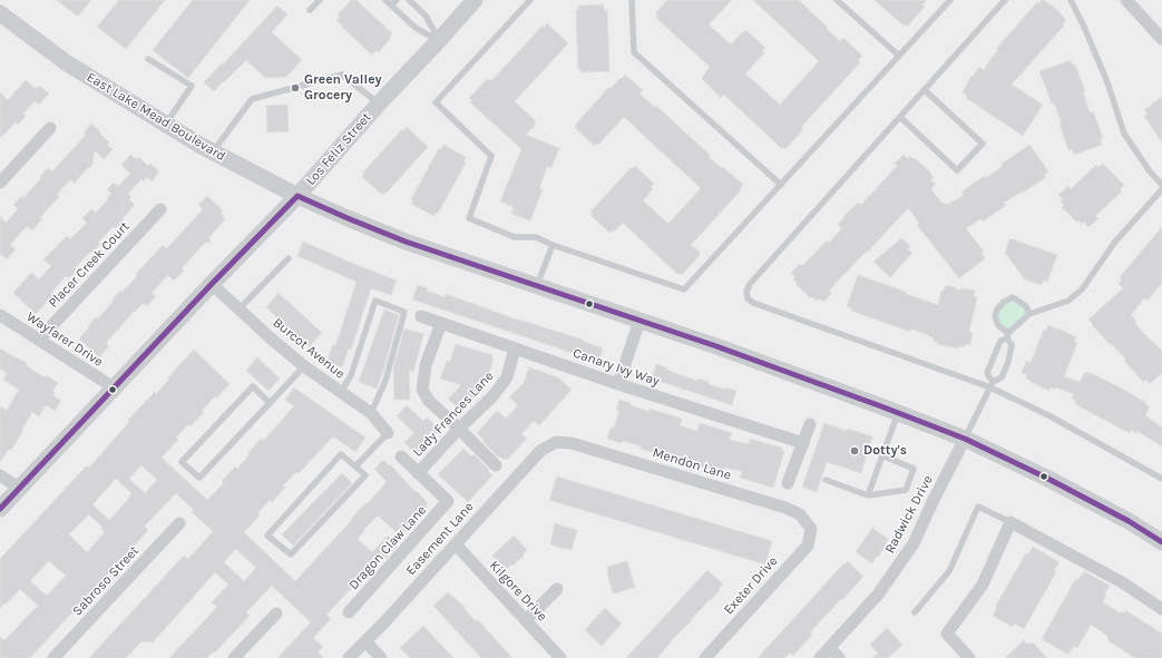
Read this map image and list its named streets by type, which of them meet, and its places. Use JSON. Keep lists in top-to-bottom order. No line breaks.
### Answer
{"streets":{"main road":["East Lake Mead Boulevard","Los Feliz Street"],"street":["Placer Creek Court","Wayfarer Drive","Burcot Avenue","Canary Ivy Way","Lady Frances Lane","Mendon Lane","Radwick Drive","Easement Lane","Dragon Claw Lane","Sabroso Street","Exeter Drive","Kilgore Drive"]},"crossings":[["East Lake Mead Boulevard","Los Feliz Street"],["East Lake Mead Boulevard","Radwick Drive"],["Los Feliz Street","Wayfarer Drive"],["Los Feliz Street","Burcot Avenue"],["Placer Creek Court","Wayfarer Drive"],["Canary Ivy Way","Lady Frances Lane"],["Lady Frances Lane","Dragon Claw Lane"],["Mendon Lane","Easement Lane"],["Mendon Lane","Exeter Drive"],["Easement Lane","Kilgore Drive"]],"places":["Green Valley Grocery","Dotty's"]}
